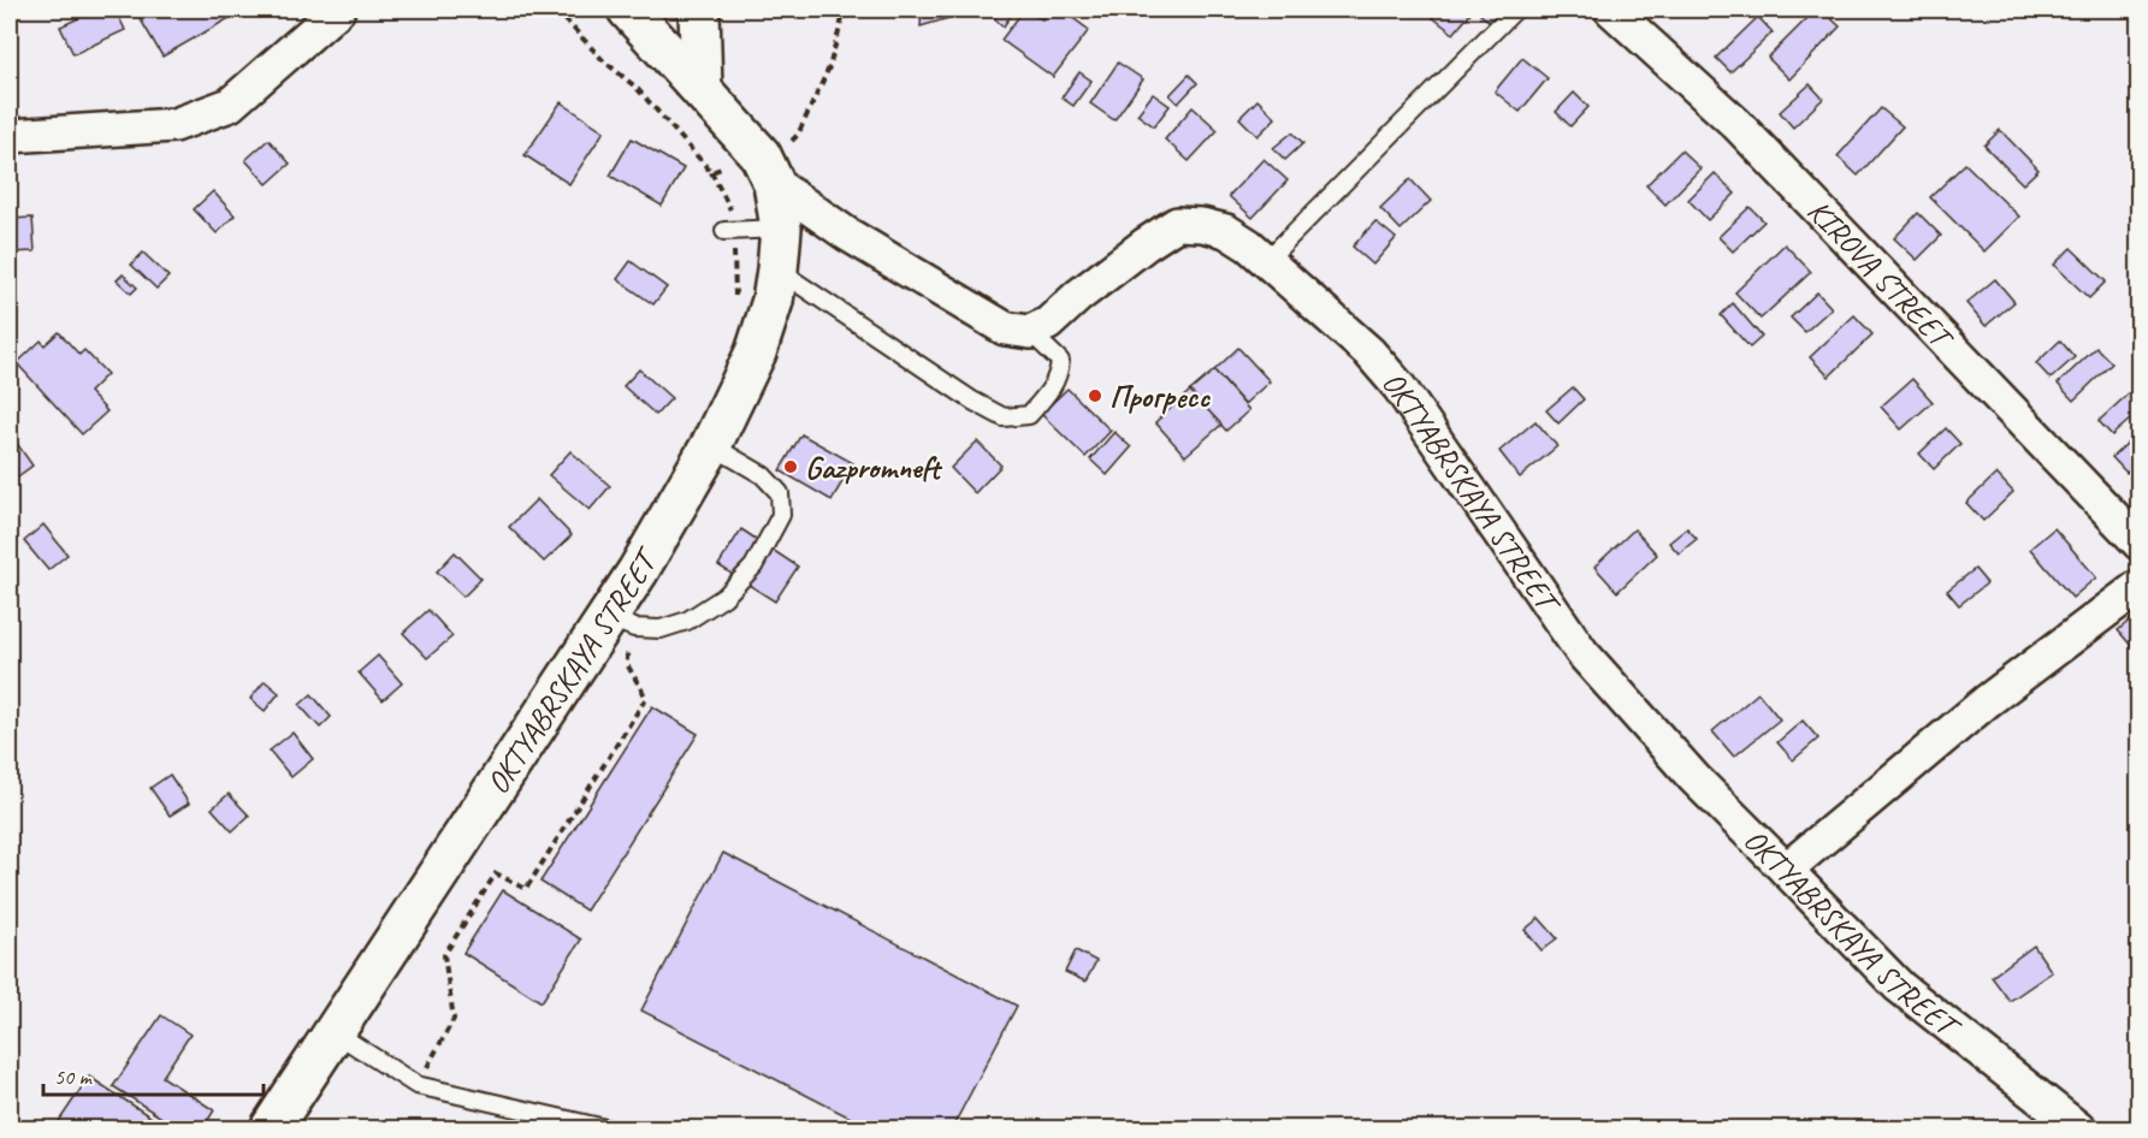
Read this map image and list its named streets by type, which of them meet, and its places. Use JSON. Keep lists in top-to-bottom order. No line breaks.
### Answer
{"streets":{"street":["KIROVA STREET","OKTYABRSKAYA STREET"]},"places":["Прогресс","Gazpromneft"],"scale_bar":"50 m"}
